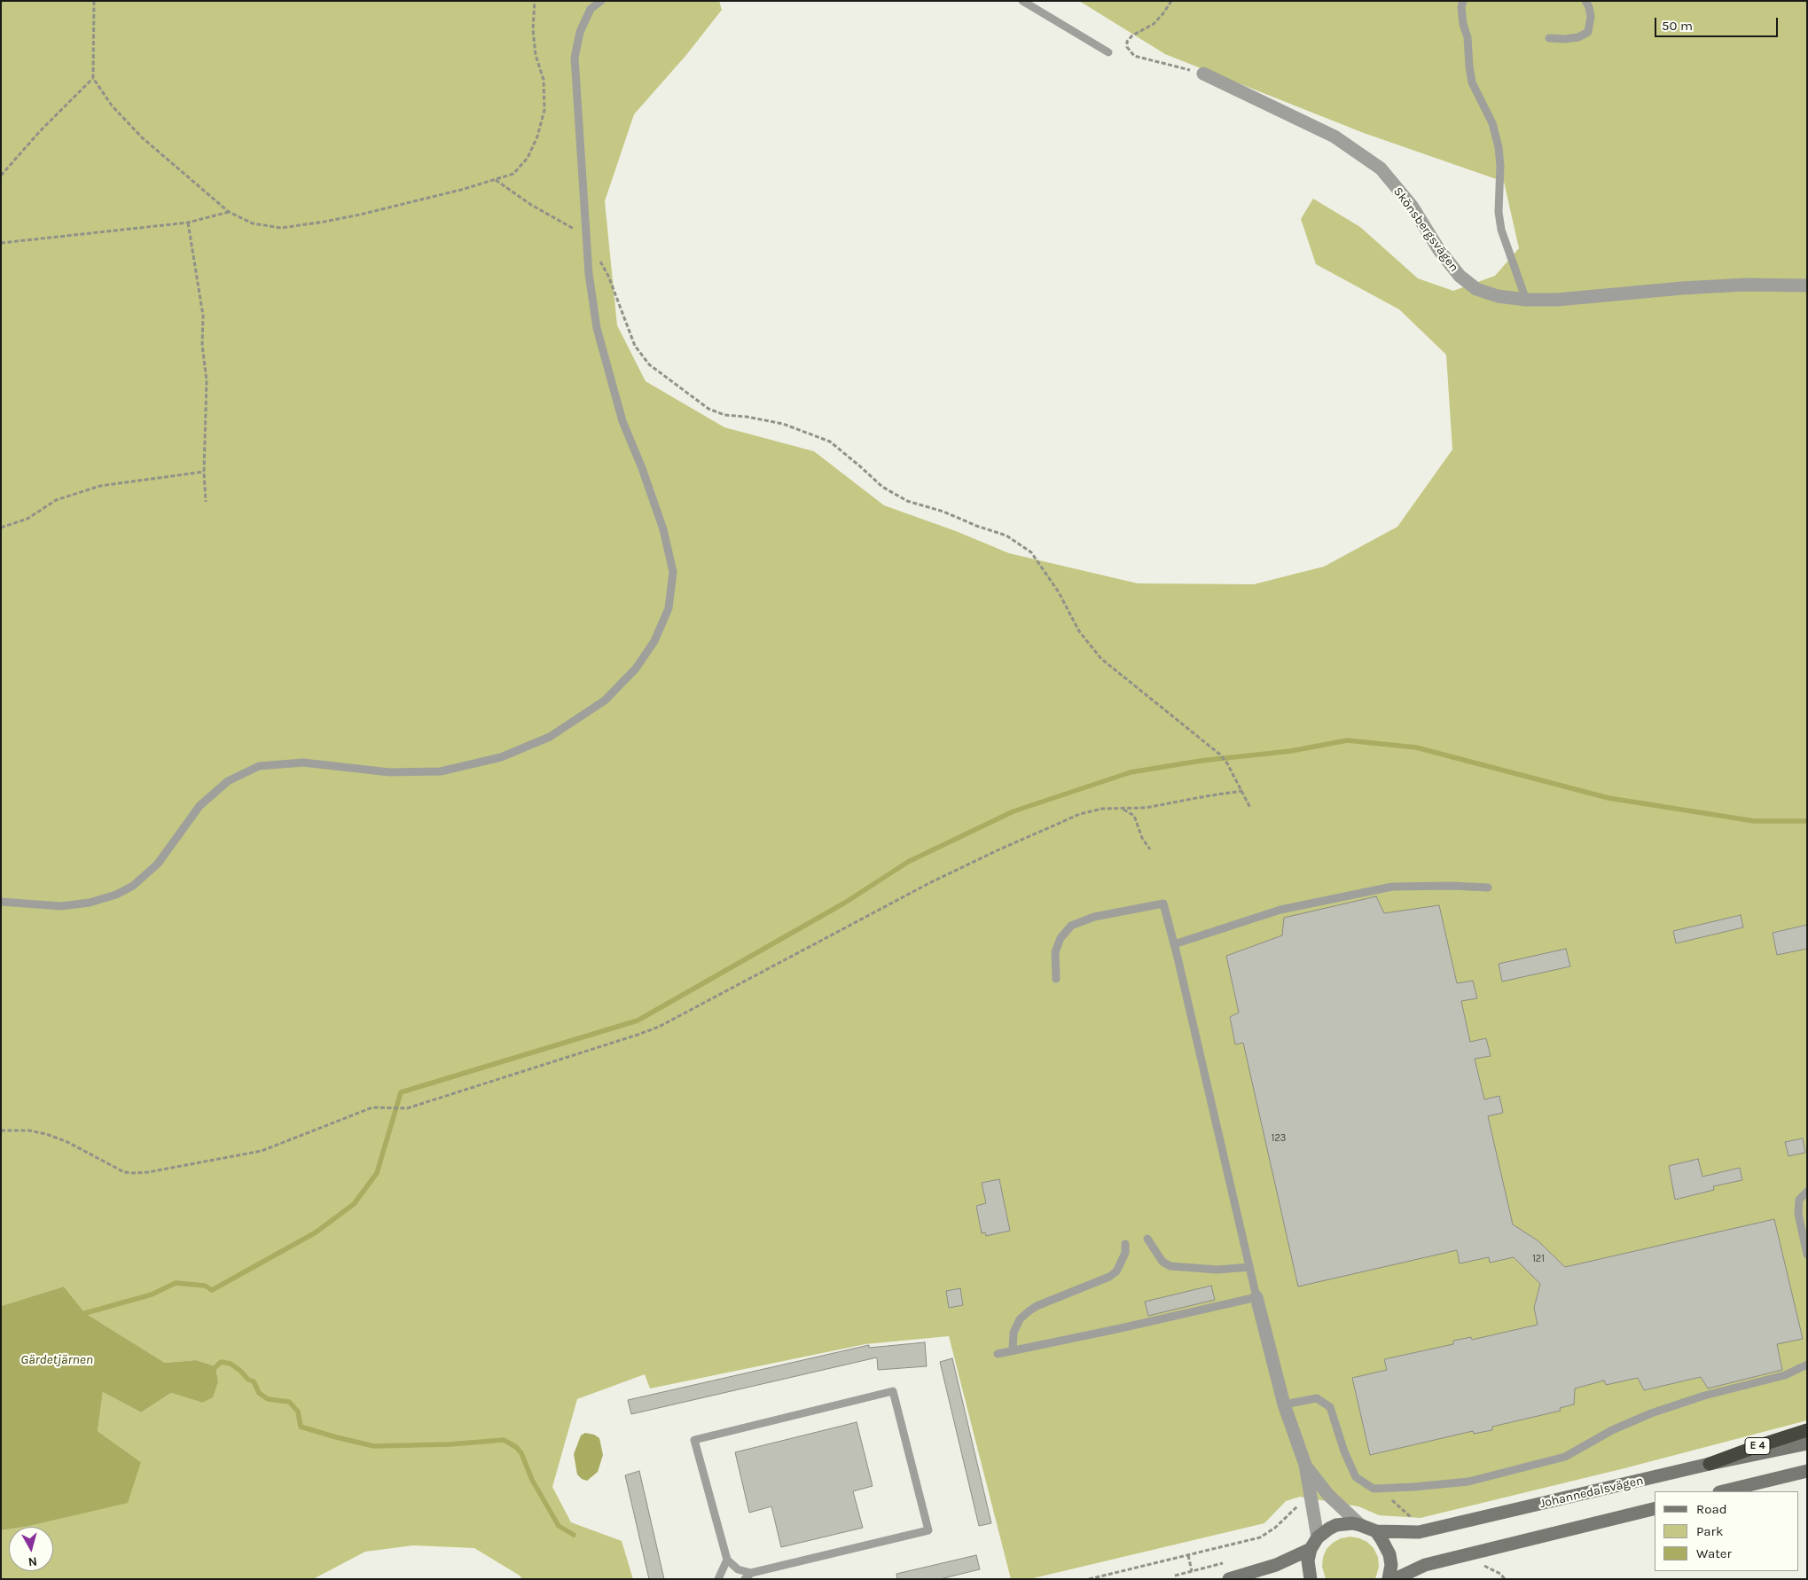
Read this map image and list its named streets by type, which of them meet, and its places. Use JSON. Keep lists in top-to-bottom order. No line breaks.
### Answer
{"streets":{"highway":["E 4"],"main road":["Johannedalsvägen"],"street":["Skönsbergsvägen"]},"crossings":[["E 4","Johannedalsvägen"]],"water":["Gärdetjärnen"],"house_numbers":["123","121"],"legend":["Road","Park","Water"],"scale_bar":"50 m","north":"bottom"}
